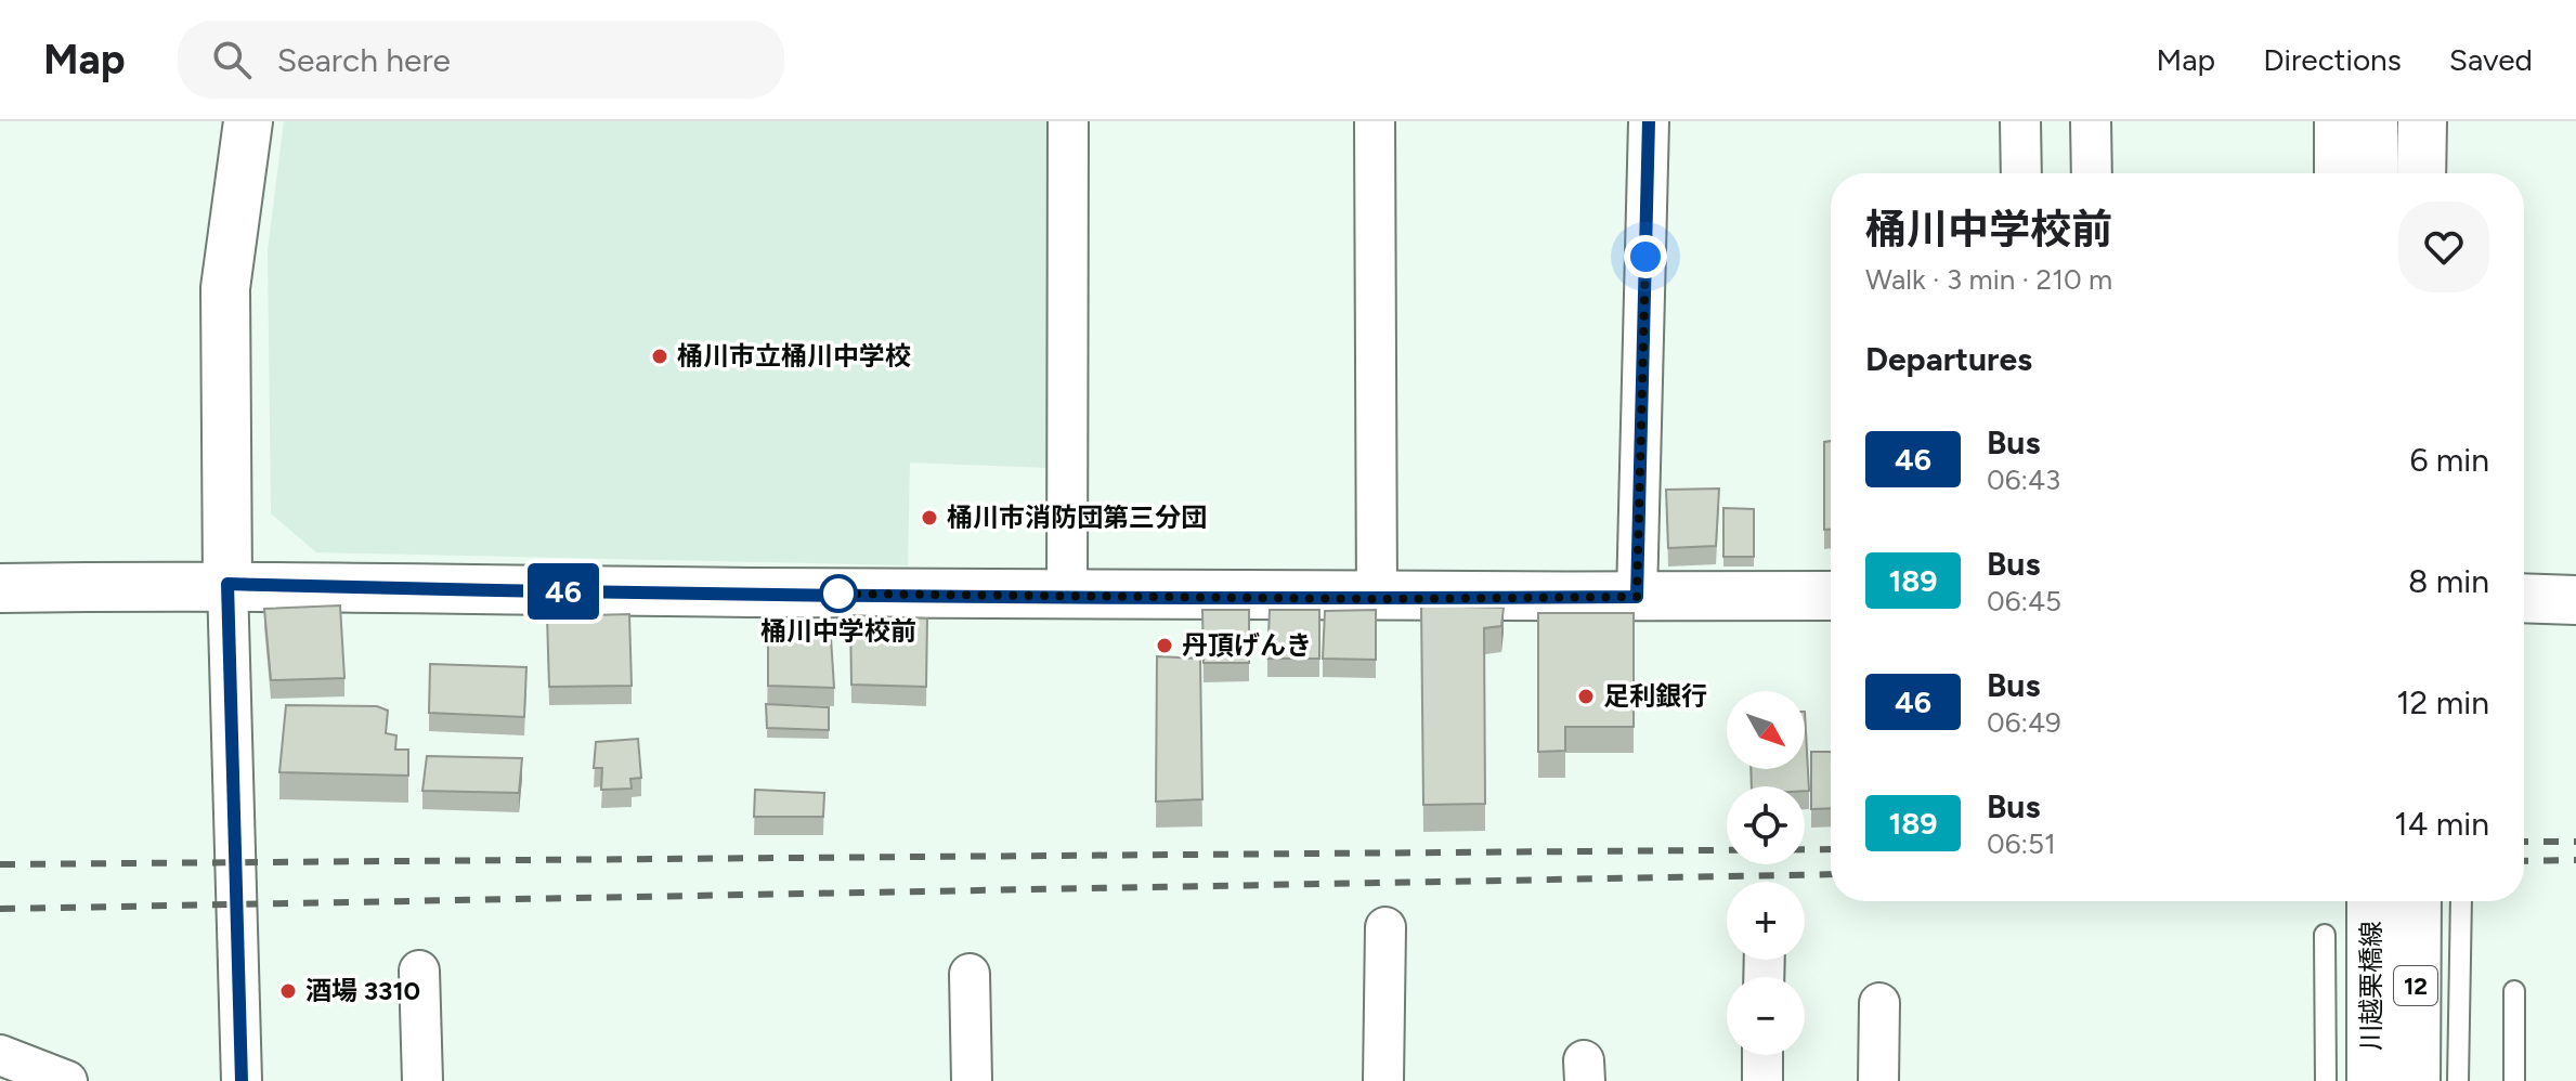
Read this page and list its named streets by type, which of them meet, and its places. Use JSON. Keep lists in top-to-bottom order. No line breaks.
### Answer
{"streets":{"street":["川越栗橋線","12"]},"places":["桶川市立桶川中学校","桶川市消防団第三分団","桶川中学校前","丹頂げんき","足利銀行","酒場 3310"],"lines":["bus line 46"],"north":"bottom right","page":{"header":"Map","search":"Search here","nav":["Map","Directions","Saved"],"on_map":"46","heading":[["桶川中学校前","Walk · 3 min · 210 m"],"Departures"],"list":[{"mark":"46","name":"Bus","note":"06:43","value":"6 min"},{"mark":"189","name":"Bus","note":"06:45","value":"8 min"},{"mark":"46","name":"Bus","note":"06:49","value":"12 min"},{"mark":"189","name":"Bus","note":"06:51","value":"14 min"}],"map_buttons":["+","−"]}}
